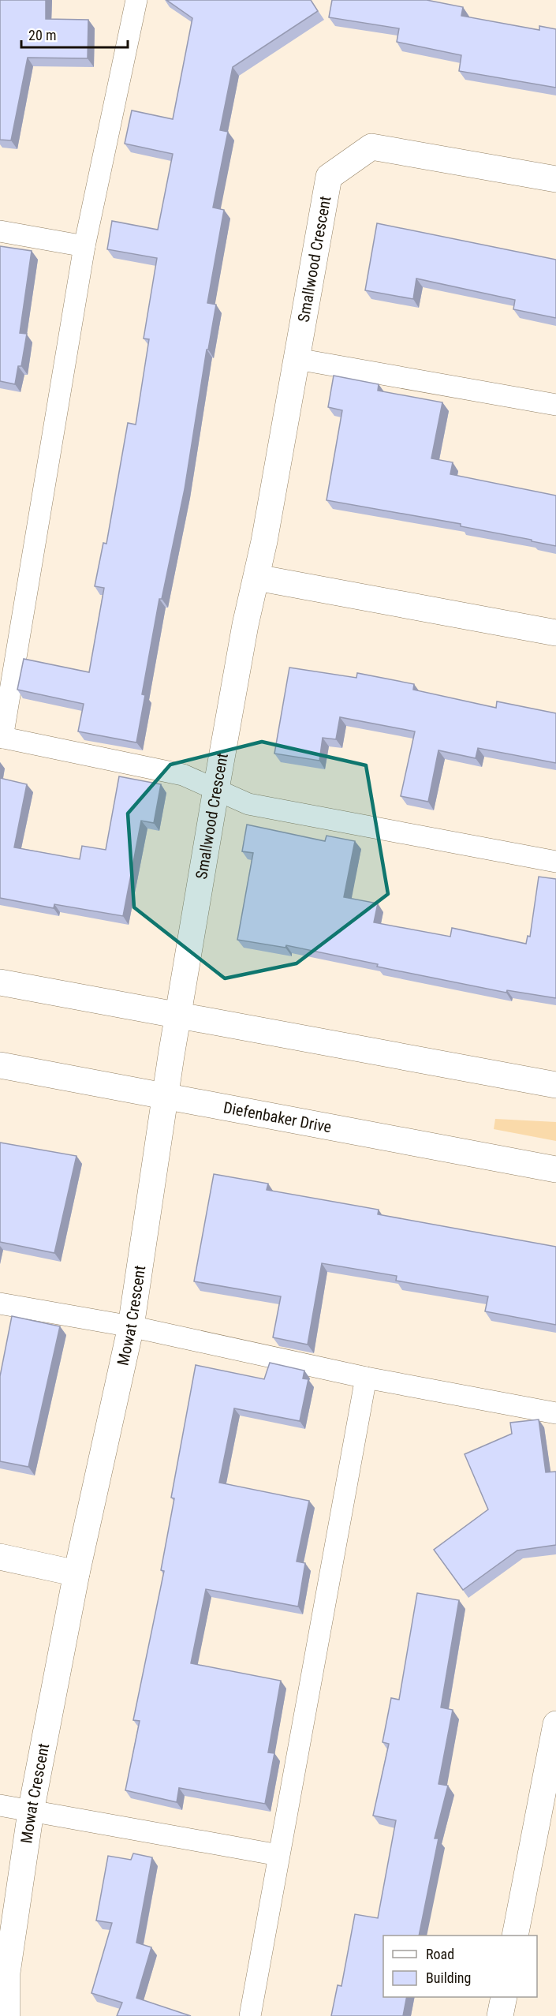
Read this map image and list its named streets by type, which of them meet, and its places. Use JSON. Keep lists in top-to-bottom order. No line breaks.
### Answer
{"streets":{"street":["Smallwood Crescent","Diefenbaker Drive","Mowat Crescent"]},"crossings":[["Smallwood Crescent","Mowat Crescent"],["Diefenbaker Drive","Mowat Crescent"]],"legend":["Road","Building"],"scale_bar":"20 m"}
